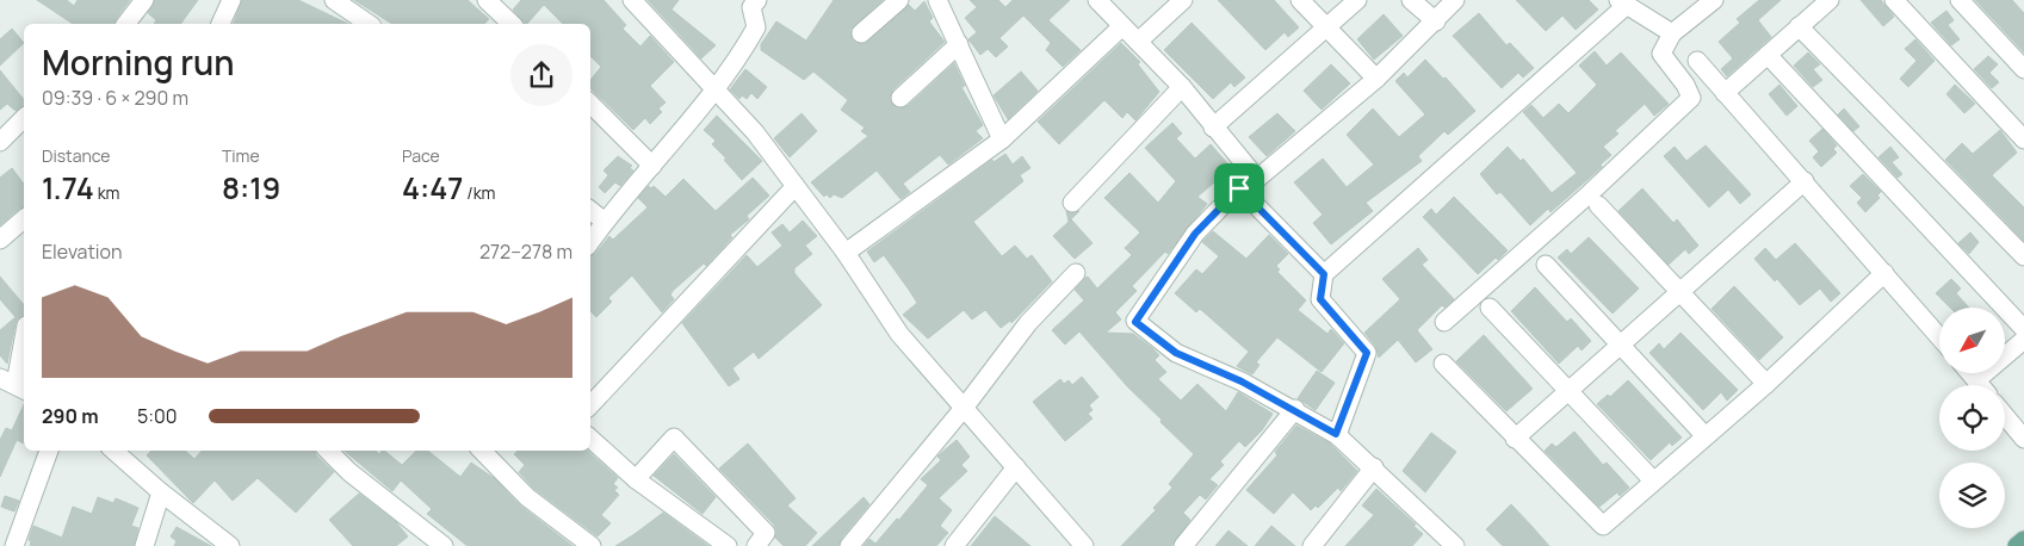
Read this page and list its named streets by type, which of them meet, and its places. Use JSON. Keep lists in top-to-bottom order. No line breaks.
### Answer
{"north":"bottom left","page":{"heading":["Morning run","09:39 · 6 × 290 m"],"stats":[["Distance","1.74 km"],["Time","8:19"],["Pace","4:47 /km"]],"chart":["Elevation","272–278 m"],"list":[{"name":"290 m","note":"5:00"}]}}
